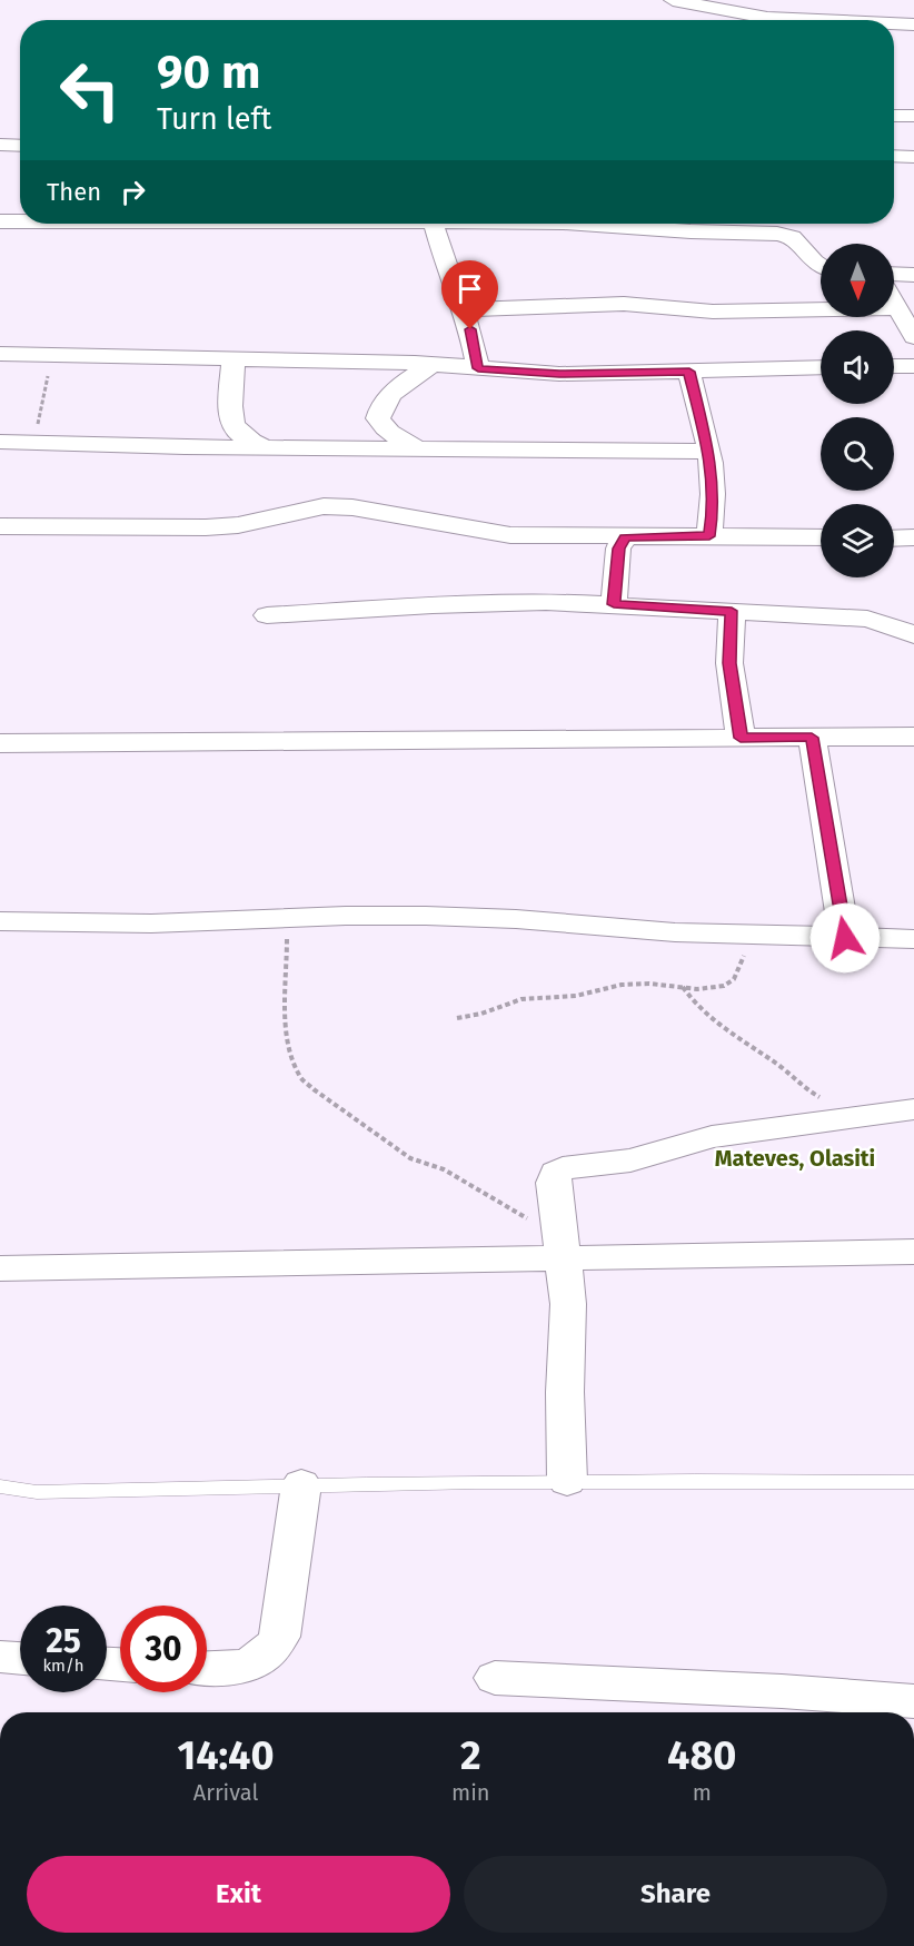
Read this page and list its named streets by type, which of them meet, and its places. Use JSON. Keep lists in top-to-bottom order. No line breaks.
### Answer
{"districts":["Mateves, Olasiti"],"north":"bottom","page":{"turn":["90 m","Turn left"],"then":"Then","speed":"25 km/h","limit":"30","eta":["14:40","Arrival","2","min","480","m"],"buttons":["Exit","Share"]}}
